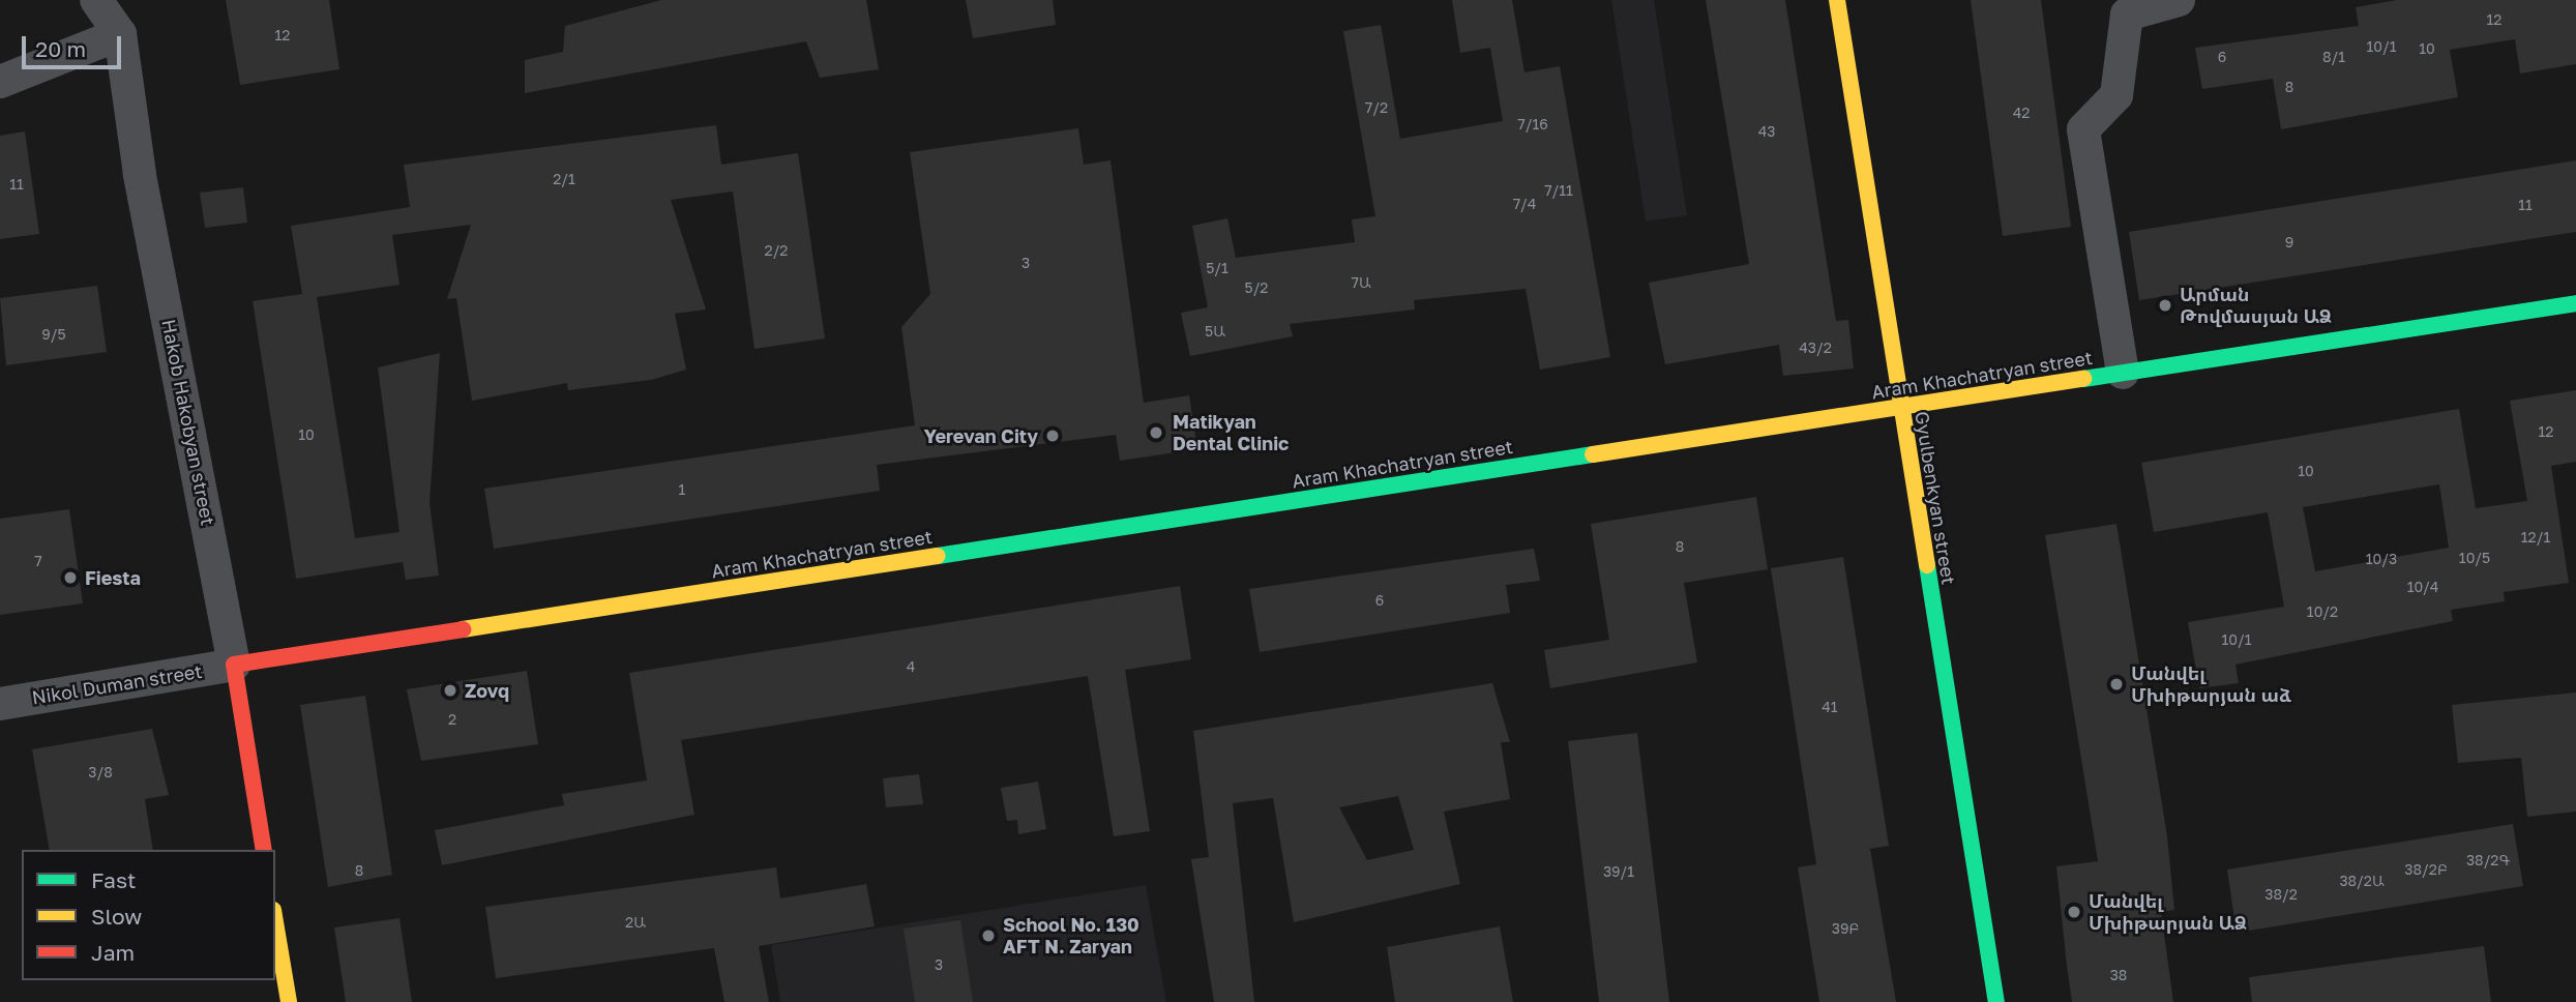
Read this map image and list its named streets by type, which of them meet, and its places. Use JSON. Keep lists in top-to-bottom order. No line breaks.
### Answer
{"streets":{"street":["Aram Khachatryan street","Hakob Hakobyan street","Gyulbenkyan street","Nikol Duman street"]},"crossings":[["Aram Khachatryan street","Hakob Hakobyan street"],["Aram Khachatryan street","Gyulbenkyan street"],["Aram Khachatryan street","Nikol Duman street"],["Hakob Hakobyan street","Nikol Duman street"]],"places":["Արման Թովմասյան ԱՁ","Matikyan Dental Clinic","Yerevan City","Fiesta","Մանվել Մխիթարյան աձ","Zovq","Մանվել Մխիթարյան ԱՁ","School No. 130 AFT N. Zaryan"],"house_numbers":["12","12","10/1","10","6","8/1","8","7/2","42","7/16","43","2/1","11","7/11","7/4","11","9","2/2","3","5/1","7Ա","5/2","5Ա","9/5","43/2","12","10","10","1","12/1","8","10/5","10/3","7","10/4","6","10/2","10/1","4","41","2","3/8","38/2Գ","38/2Բ","8","39/1","38/2Ա","38/2","2Ա","39Բ","3","38"],"legend":["Fast","Slow","Jam"],"scale_bar":"20 m"}
